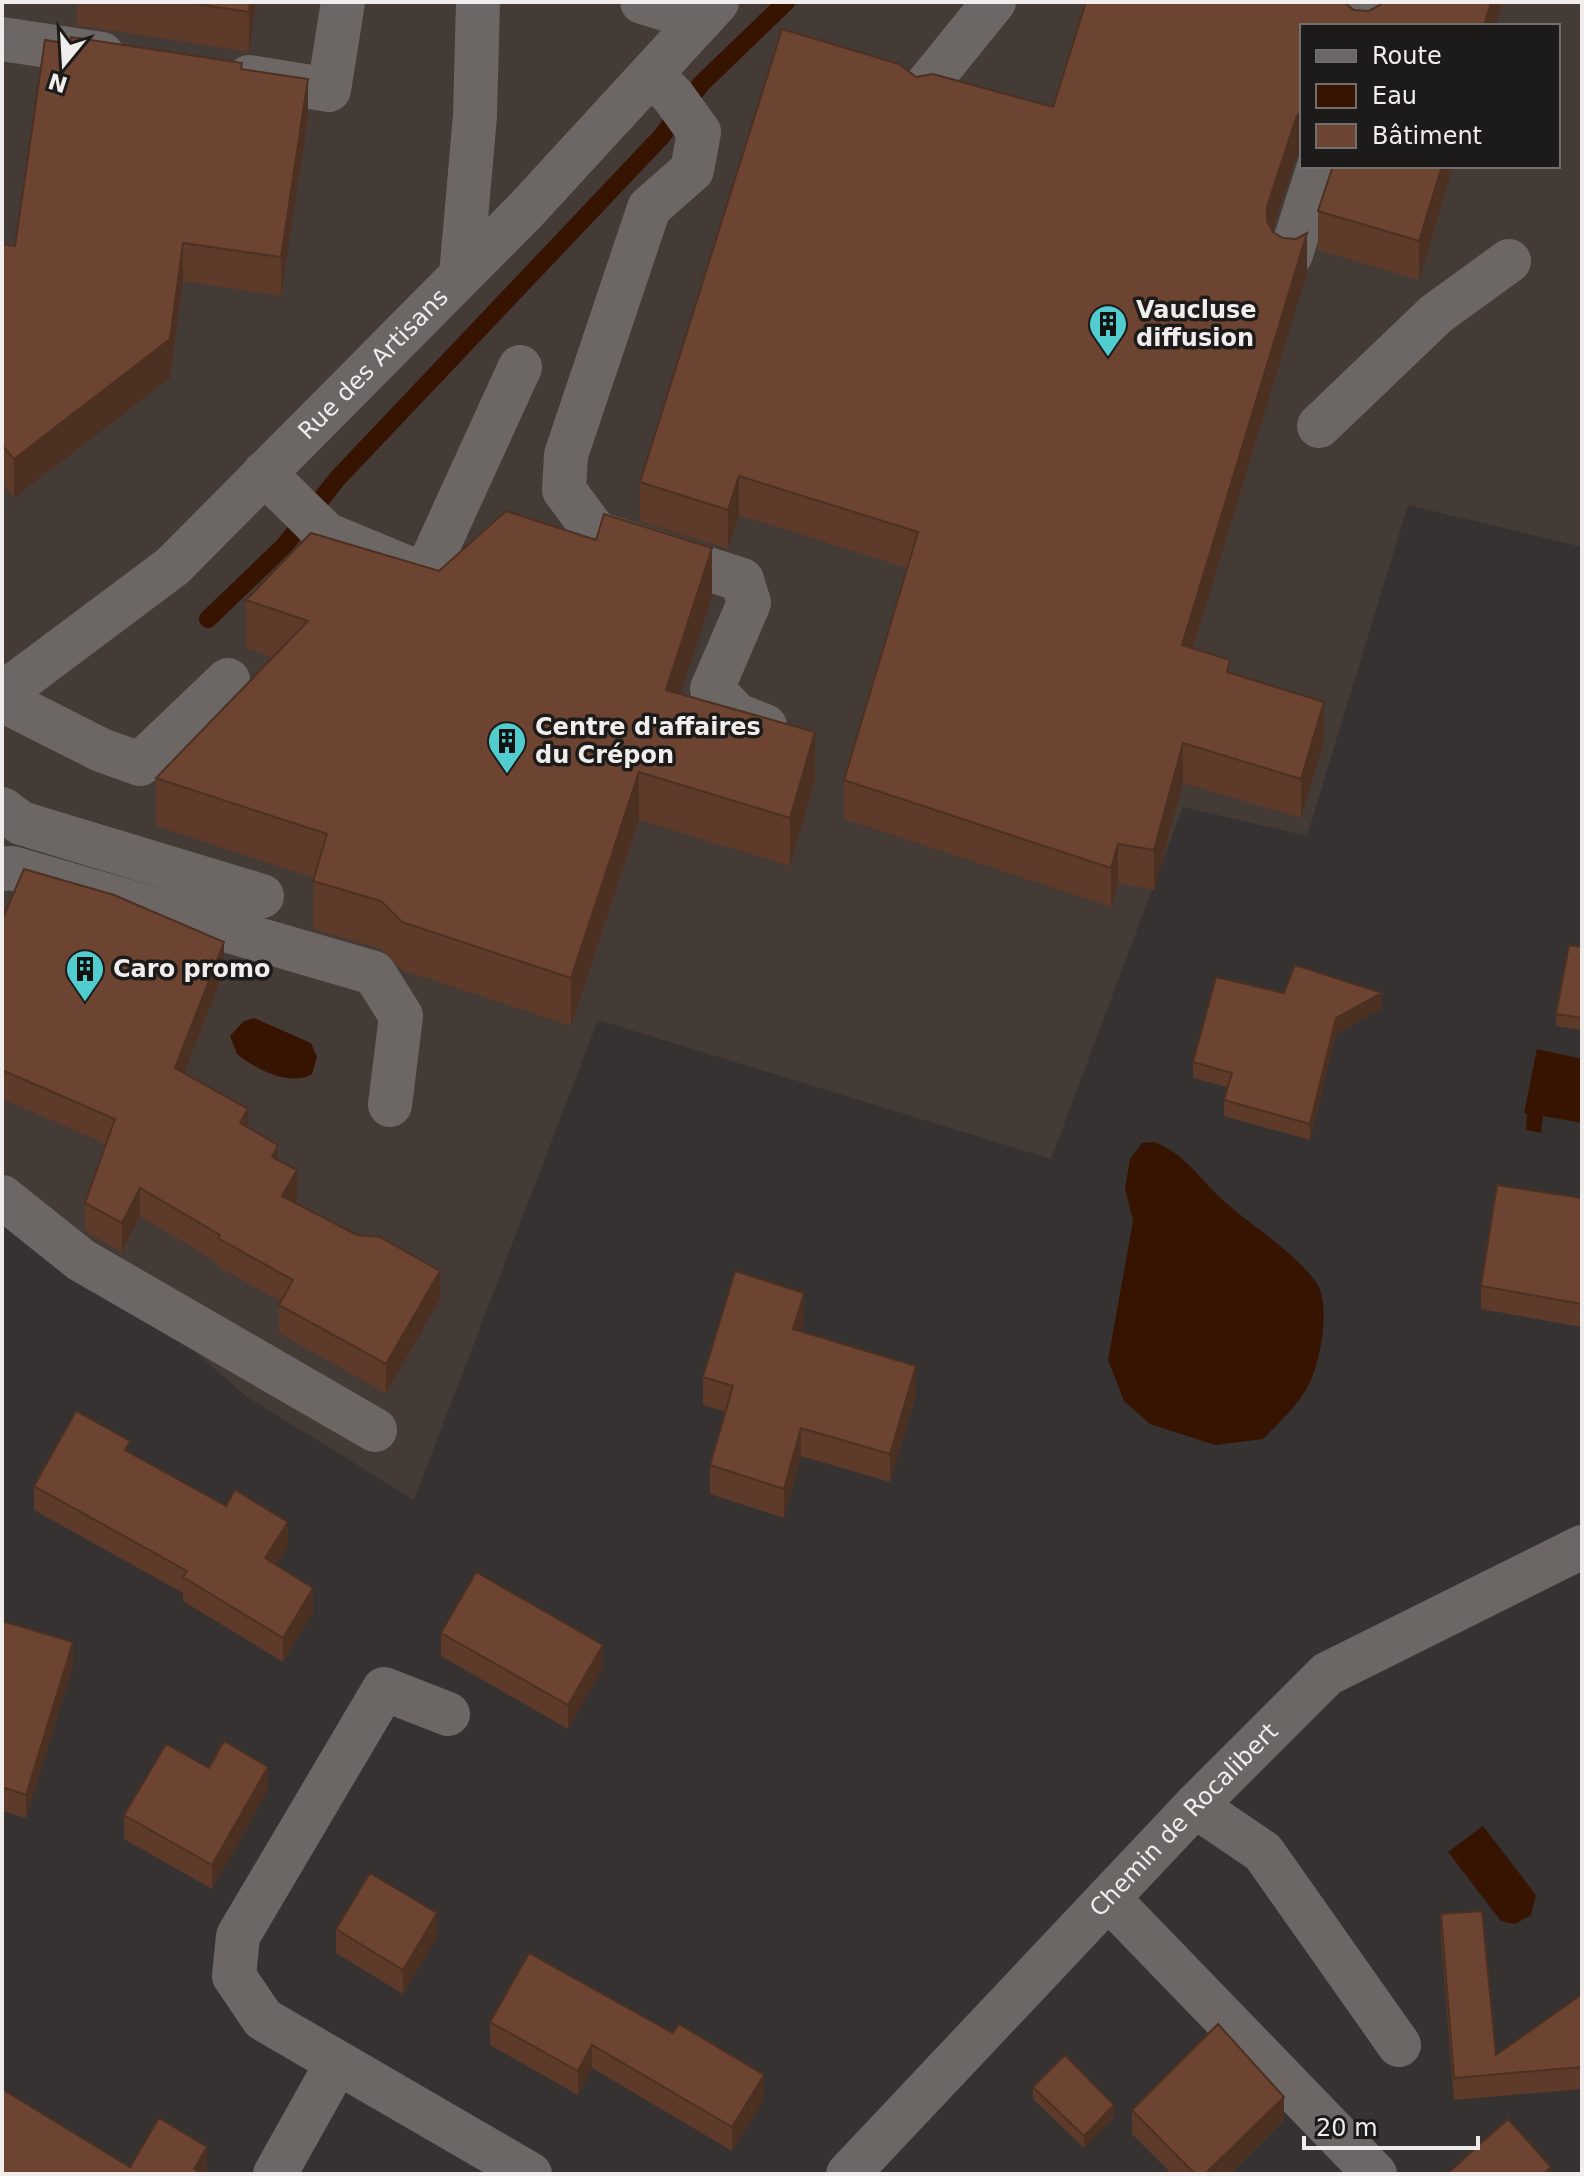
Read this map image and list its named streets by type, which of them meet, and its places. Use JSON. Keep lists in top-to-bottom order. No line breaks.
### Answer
{"streets":{"street":["Rue des Artisans","Chemin de Rocalibert"]},"places":{"building":["Vaucluse diffusion","Centre d'affaires du Crépon","Caro promo"]},"legend":["Route","Eau","Bâtiment"],"scale_bar":"20 m","north":"bottom"}
